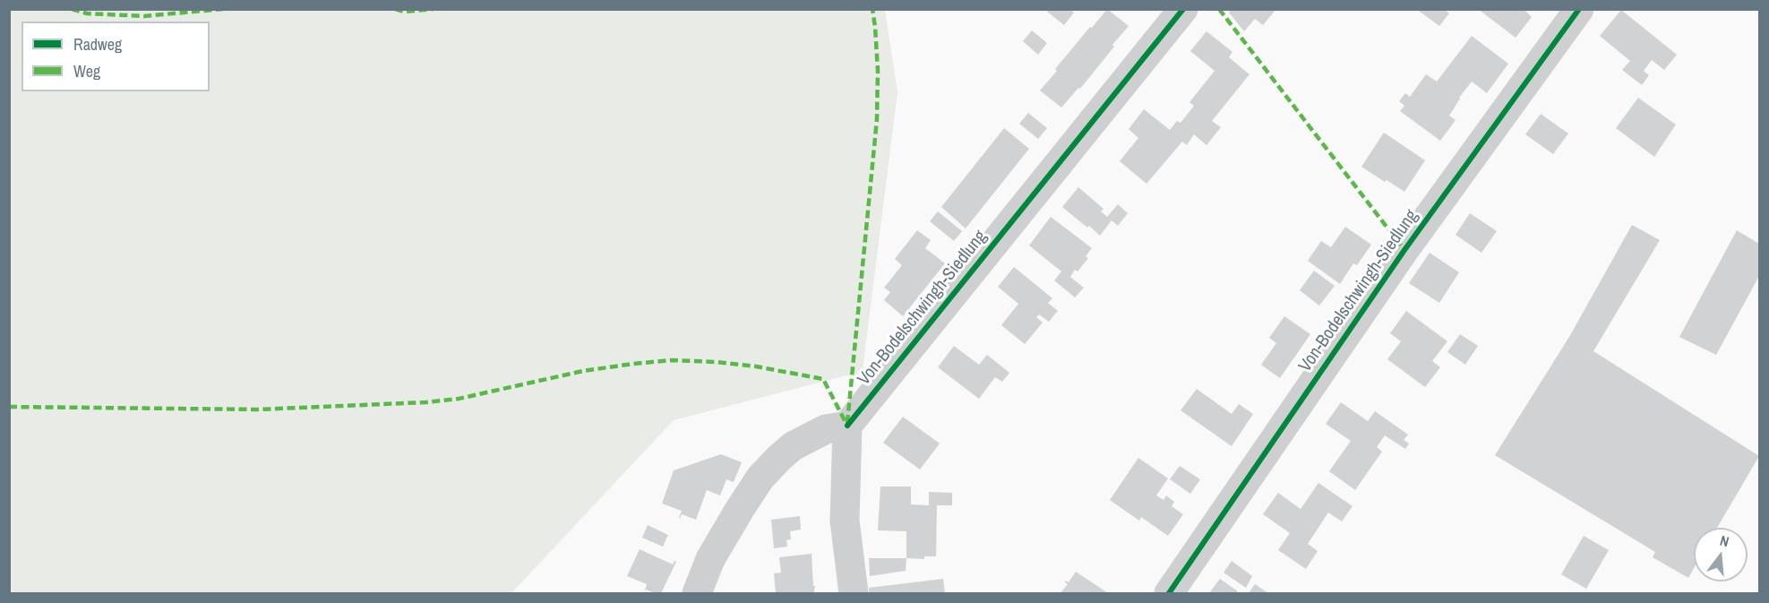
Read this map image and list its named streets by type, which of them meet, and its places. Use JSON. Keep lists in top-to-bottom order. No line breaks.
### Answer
{"streets":{"street":["Von-Bodelschwingh-Siedlung"]},"legend":["Radweg","Weg"],"north":"top"}
